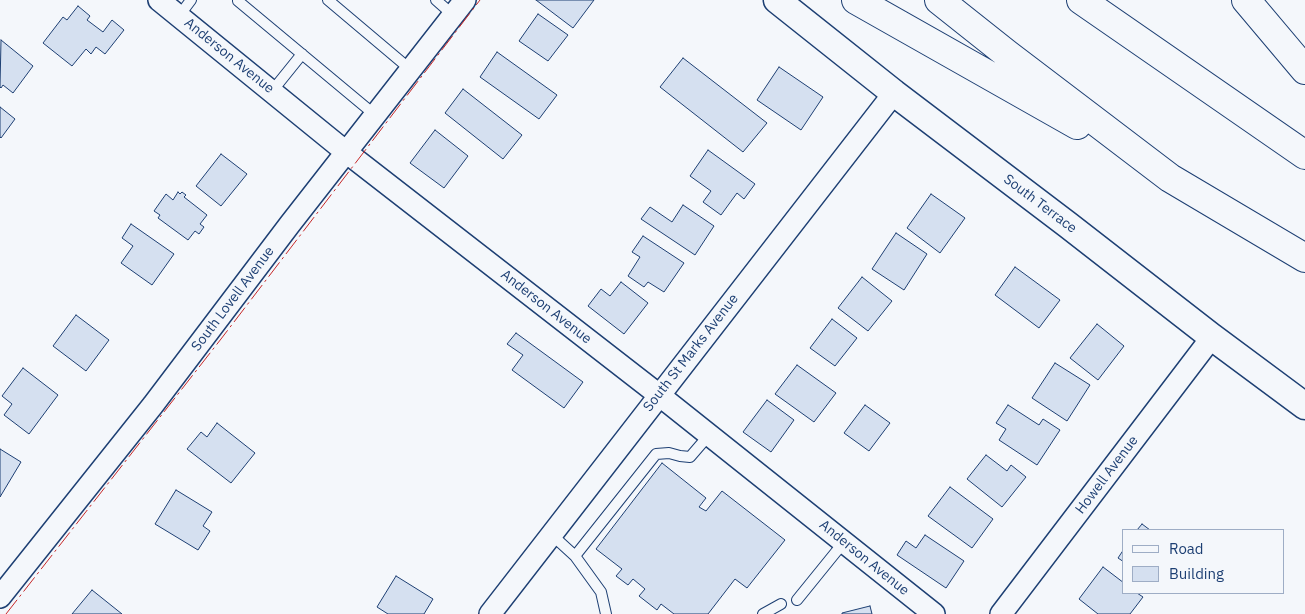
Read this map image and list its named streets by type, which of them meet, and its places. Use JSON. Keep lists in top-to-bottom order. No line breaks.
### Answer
{"streets":{"street":["Anderson Avenue","South Terrace","South Lovell Avenue","South St Marks Avenue","Howell Avenue"]},"crossings":[["Anderson Avenue","South Lovell Avenue"],["Anderson Avenue","South St Marks Avenue"],["South Terrace","South St Marks Avenue"],["South Terrace","Howell Avenue"]],"legend":["Road","Building"]}
